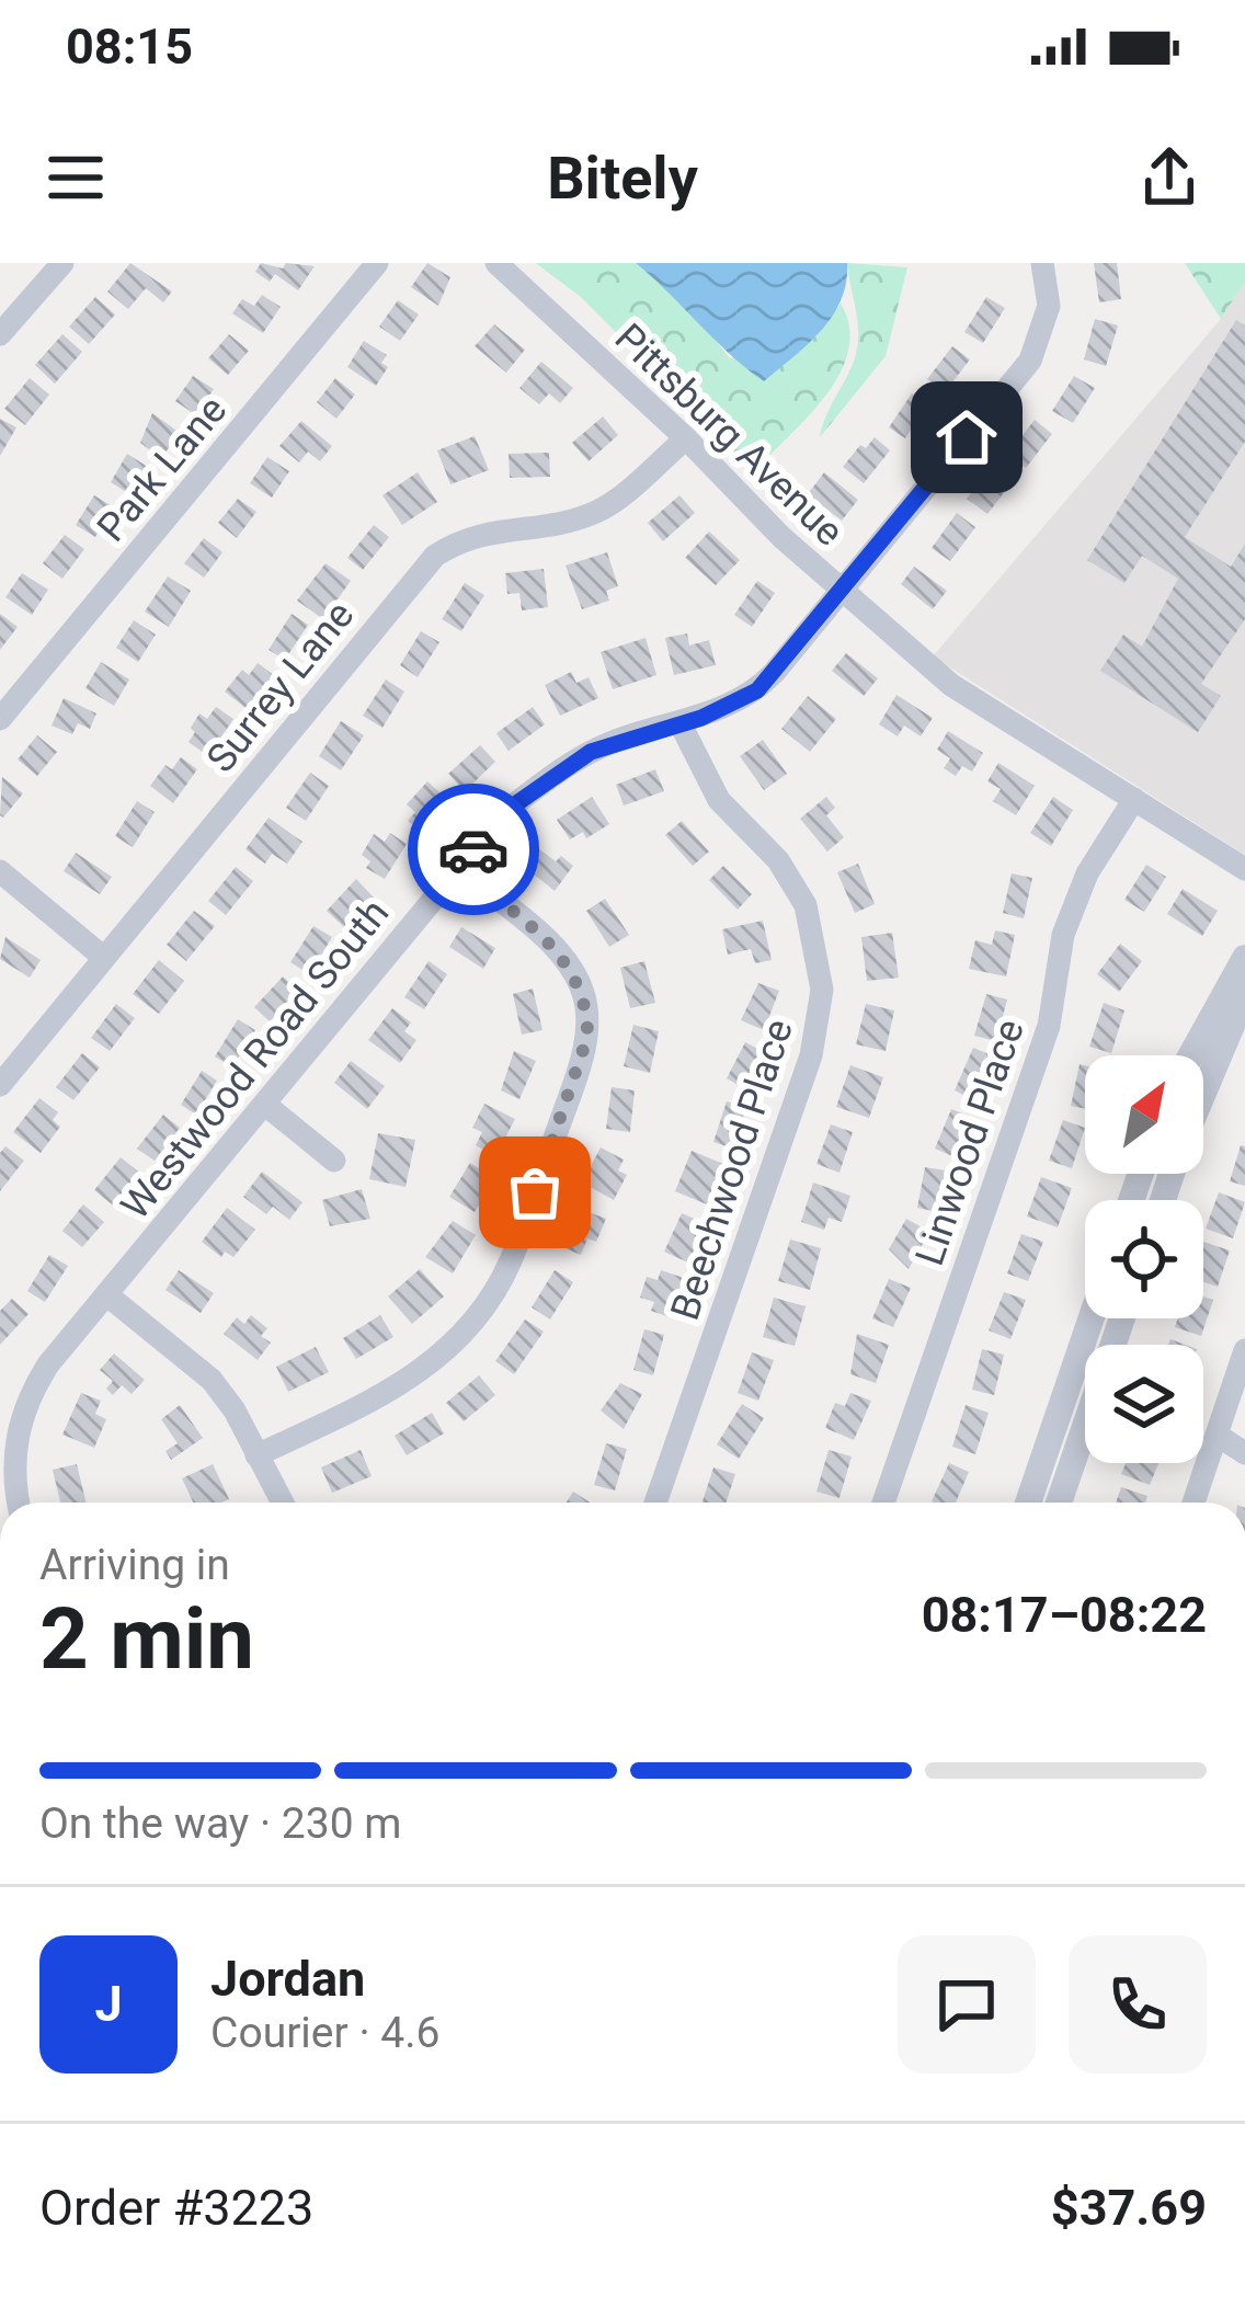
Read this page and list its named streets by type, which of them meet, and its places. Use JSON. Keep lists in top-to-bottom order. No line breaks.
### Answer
{"streets":{"street":["Pittsburg Avenue","Park Lane","Surrey Lane","Westwood Road South","Linwood Place","Beechwood Place"]},"crossings":[["Pittsburg Avenue","Surrey Lane"],["Pittsburg Avenue","Westwood Road South"],["Pittsburg Avenue","Linwood Place"],["Westwood Road South","Beechwood Place"]],"north":"top right","page":{"status":"08:15","header":"Bitely","heading":["2 min","Arriving in","08:17–08:22"],"panel":["Jordan","Courier · 4.6","Order #3223","$37.69"],"bar":"On the way · 230 m","round":"J"}}
